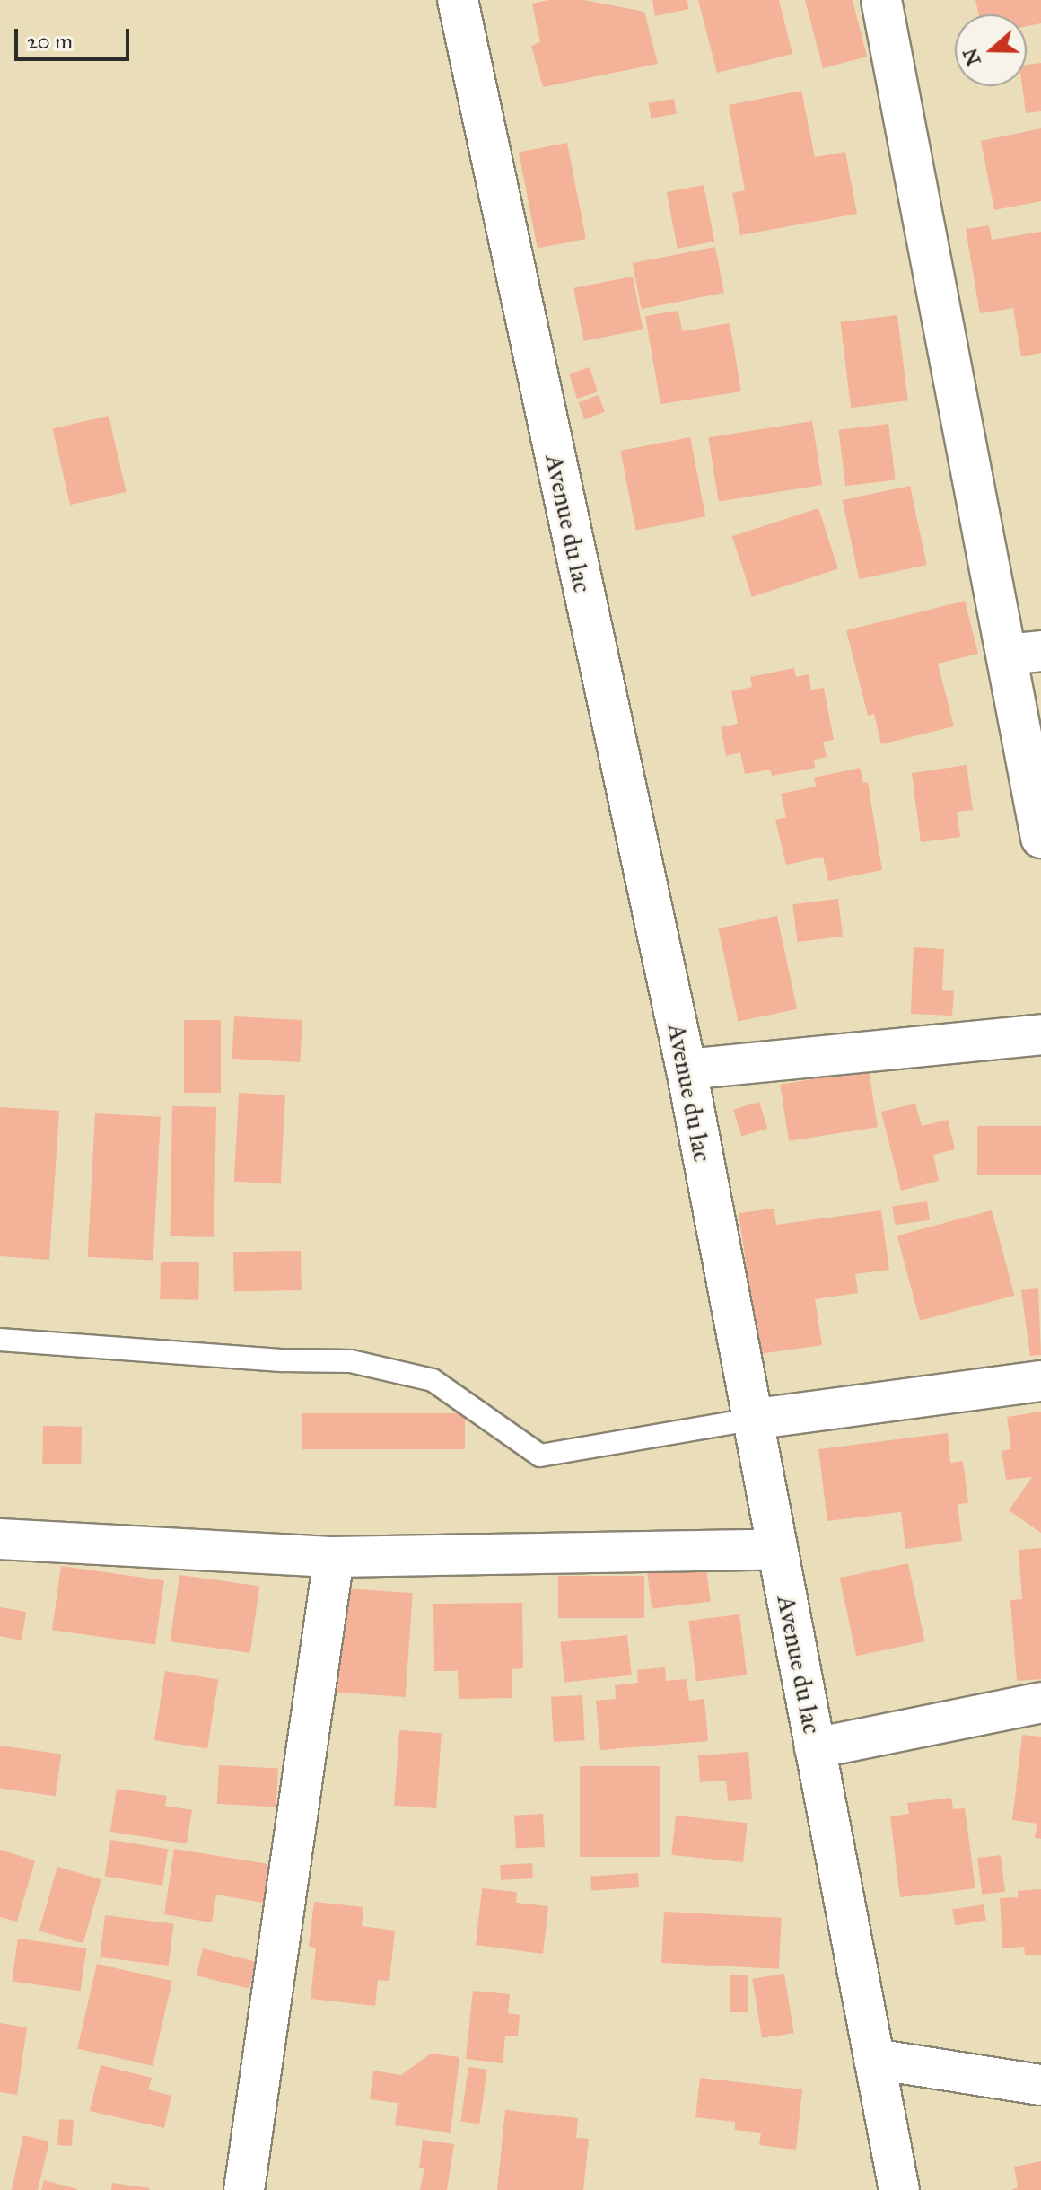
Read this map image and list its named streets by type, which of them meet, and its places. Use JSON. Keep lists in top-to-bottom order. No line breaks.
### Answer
{"streets":{"street":["Avenue du lac"]},"scale_bar":"20 m","north":"left"}
